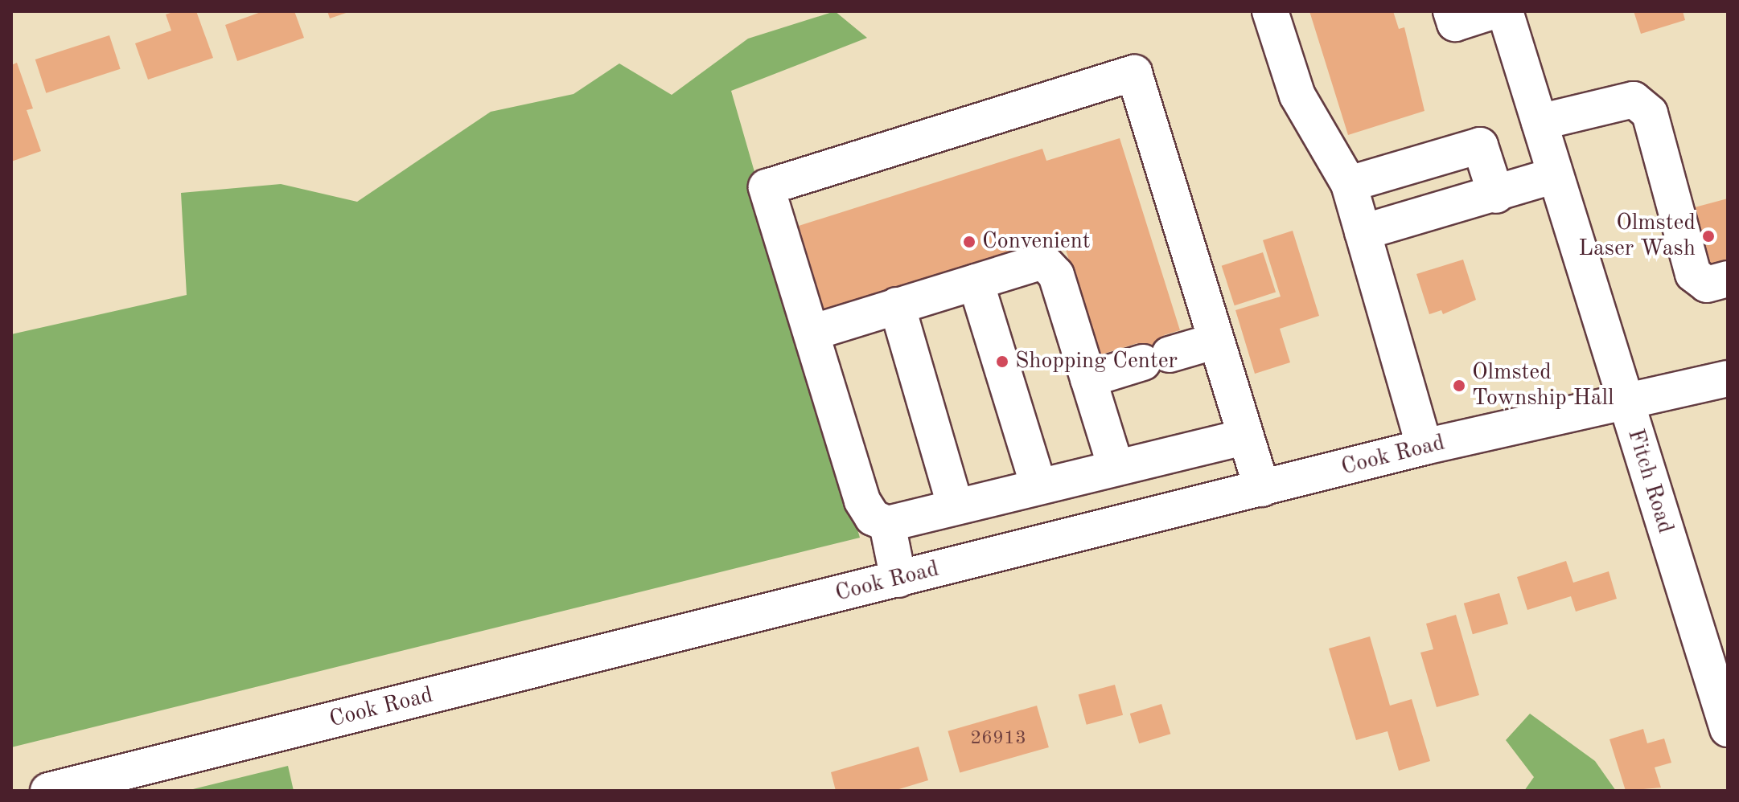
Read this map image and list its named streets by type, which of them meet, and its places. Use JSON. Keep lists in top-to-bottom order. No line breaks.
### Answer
{"streets":{"street":["Cook Road","Fitch Road"]},"crossings":[["Cook Road","Fitch Road"]],"places":["Olmsted Laser Wash","Convenient","Shopping Center","Olmsted Township Hall"],"house_numbers":["26913"]}
